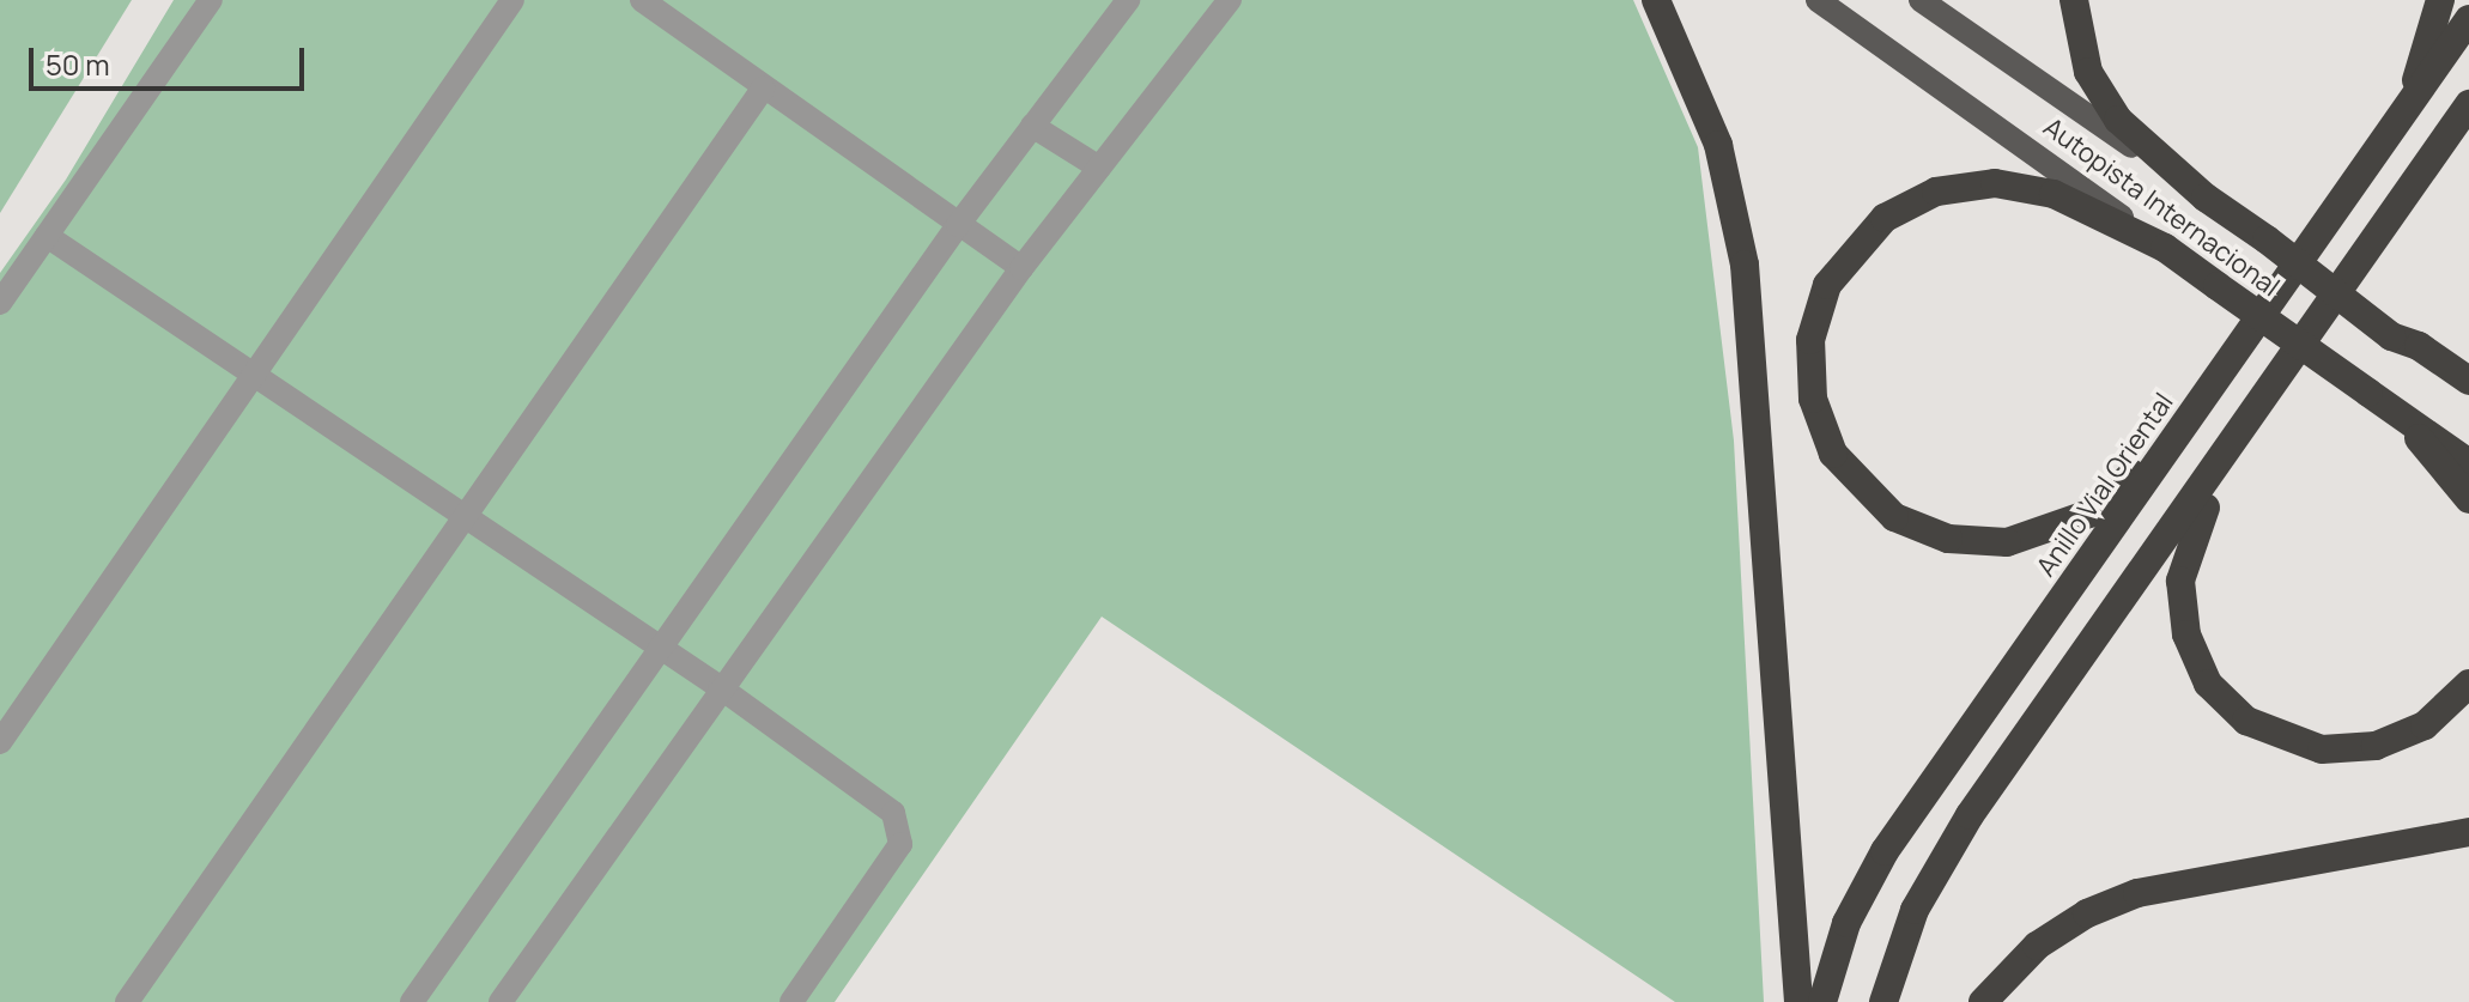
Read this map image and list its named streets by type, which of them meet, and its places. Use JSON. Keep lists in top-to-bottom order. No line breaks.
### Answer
{"streets":{"highway":["Autopista Internacional","Anillo Vial Oriental"]},"scale_bar":"50 m"}
